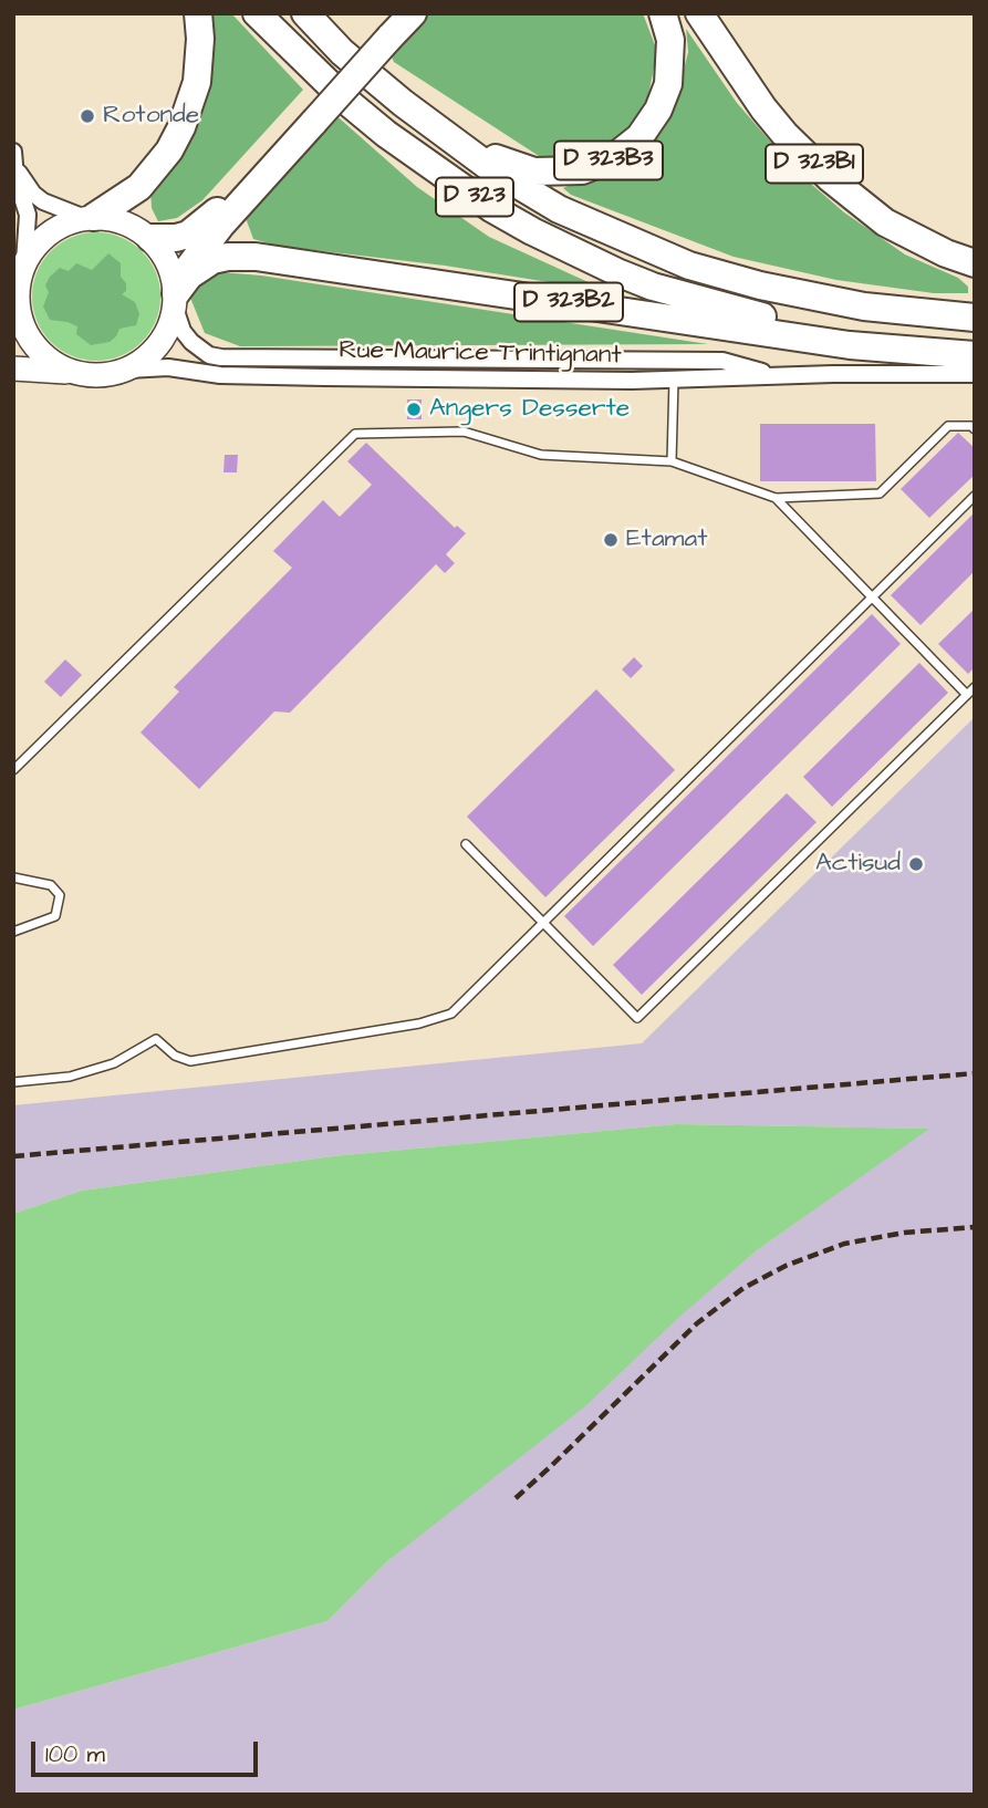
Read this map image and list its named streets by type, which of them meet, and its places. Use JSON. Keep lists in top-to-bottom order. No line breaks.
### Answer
{"streets":{"highway":["D 323B3","D 323B1","D 323","D 323B2"],"street":["Rue Maurice Trintignant"]},"crossings":[["D 323B3","D 323"],["D 323B2","Rue Maurice Trintignant"]],"places":["Rotonde","Angers Desserte","Etamat","Actisud"],"scale_bar":"100 m"}
